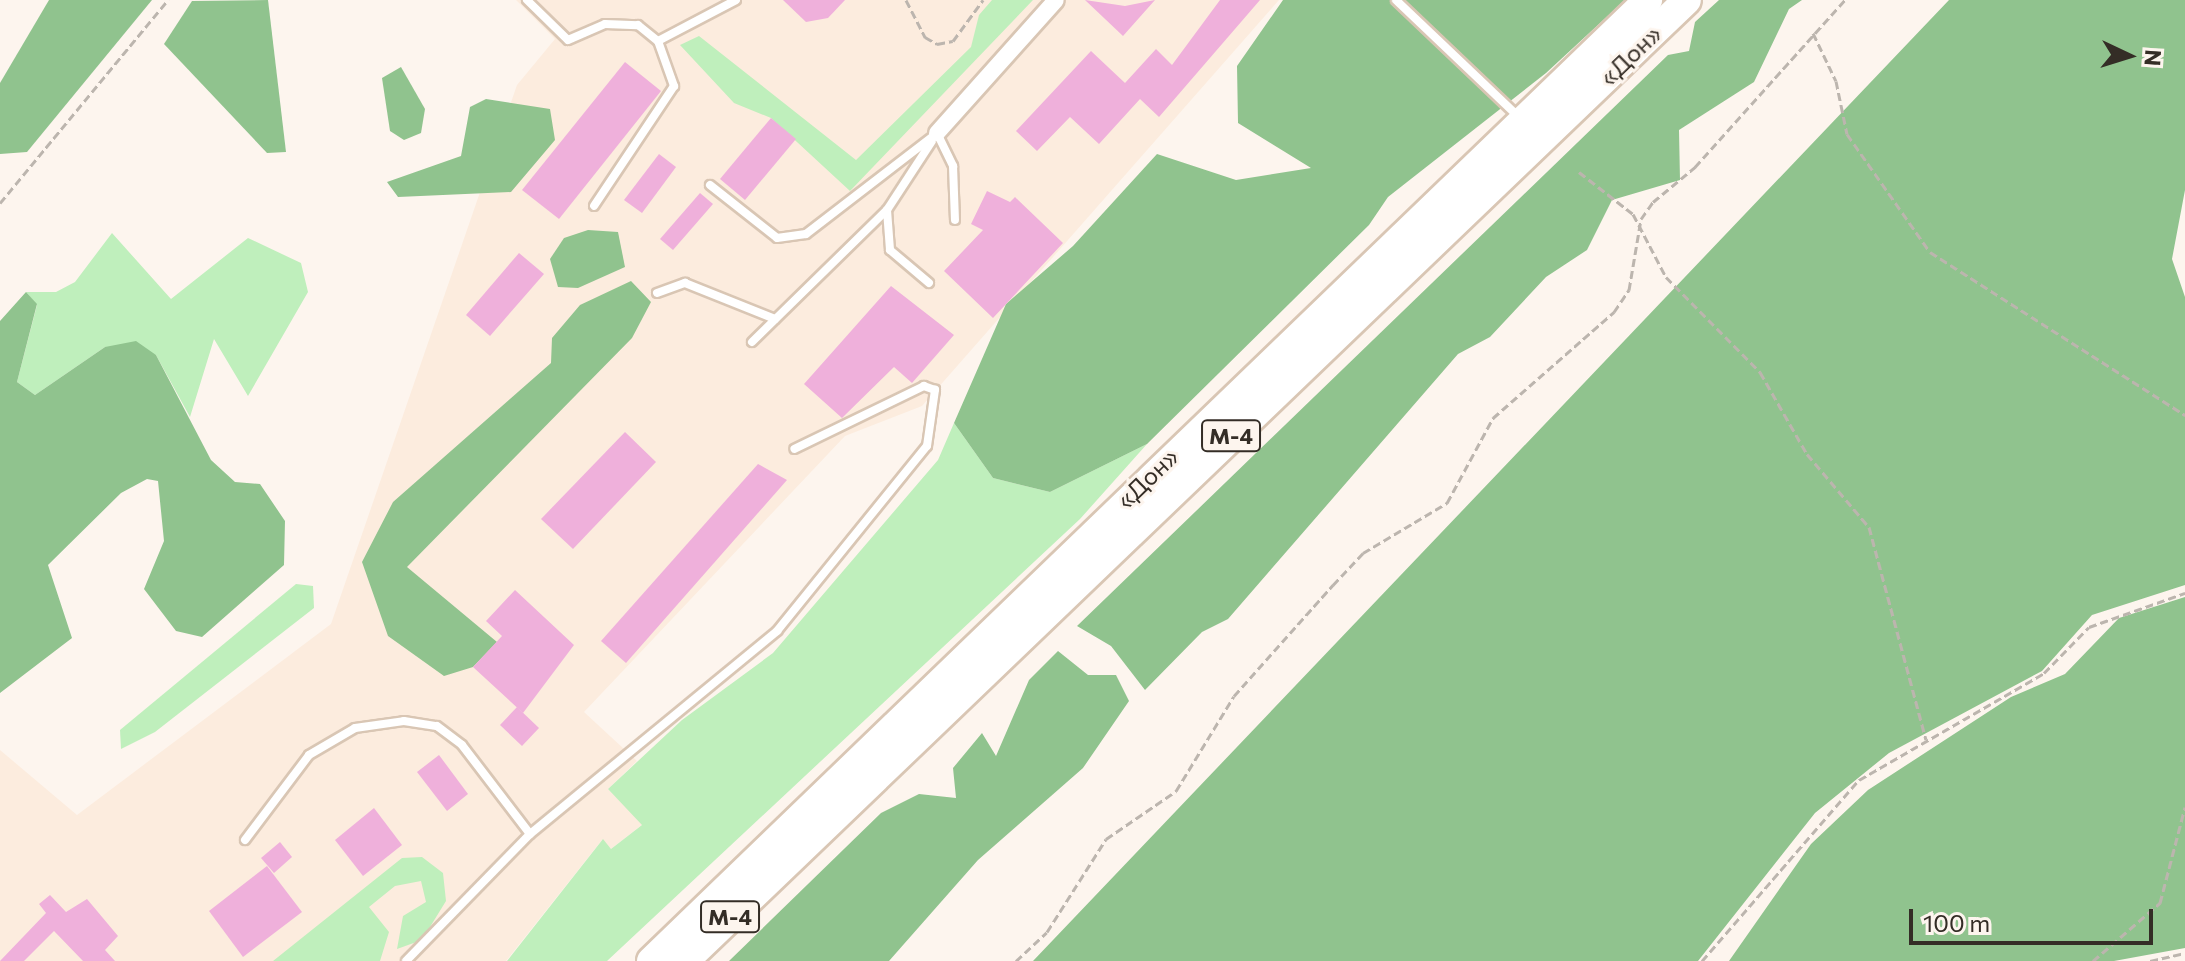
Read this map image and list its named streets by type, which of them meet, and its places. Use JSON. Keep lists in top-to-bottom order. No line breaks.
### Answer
{"streets":{"highway":["«Дон»","М-4"]},"scale_bar":"100 m","north":"right"}
